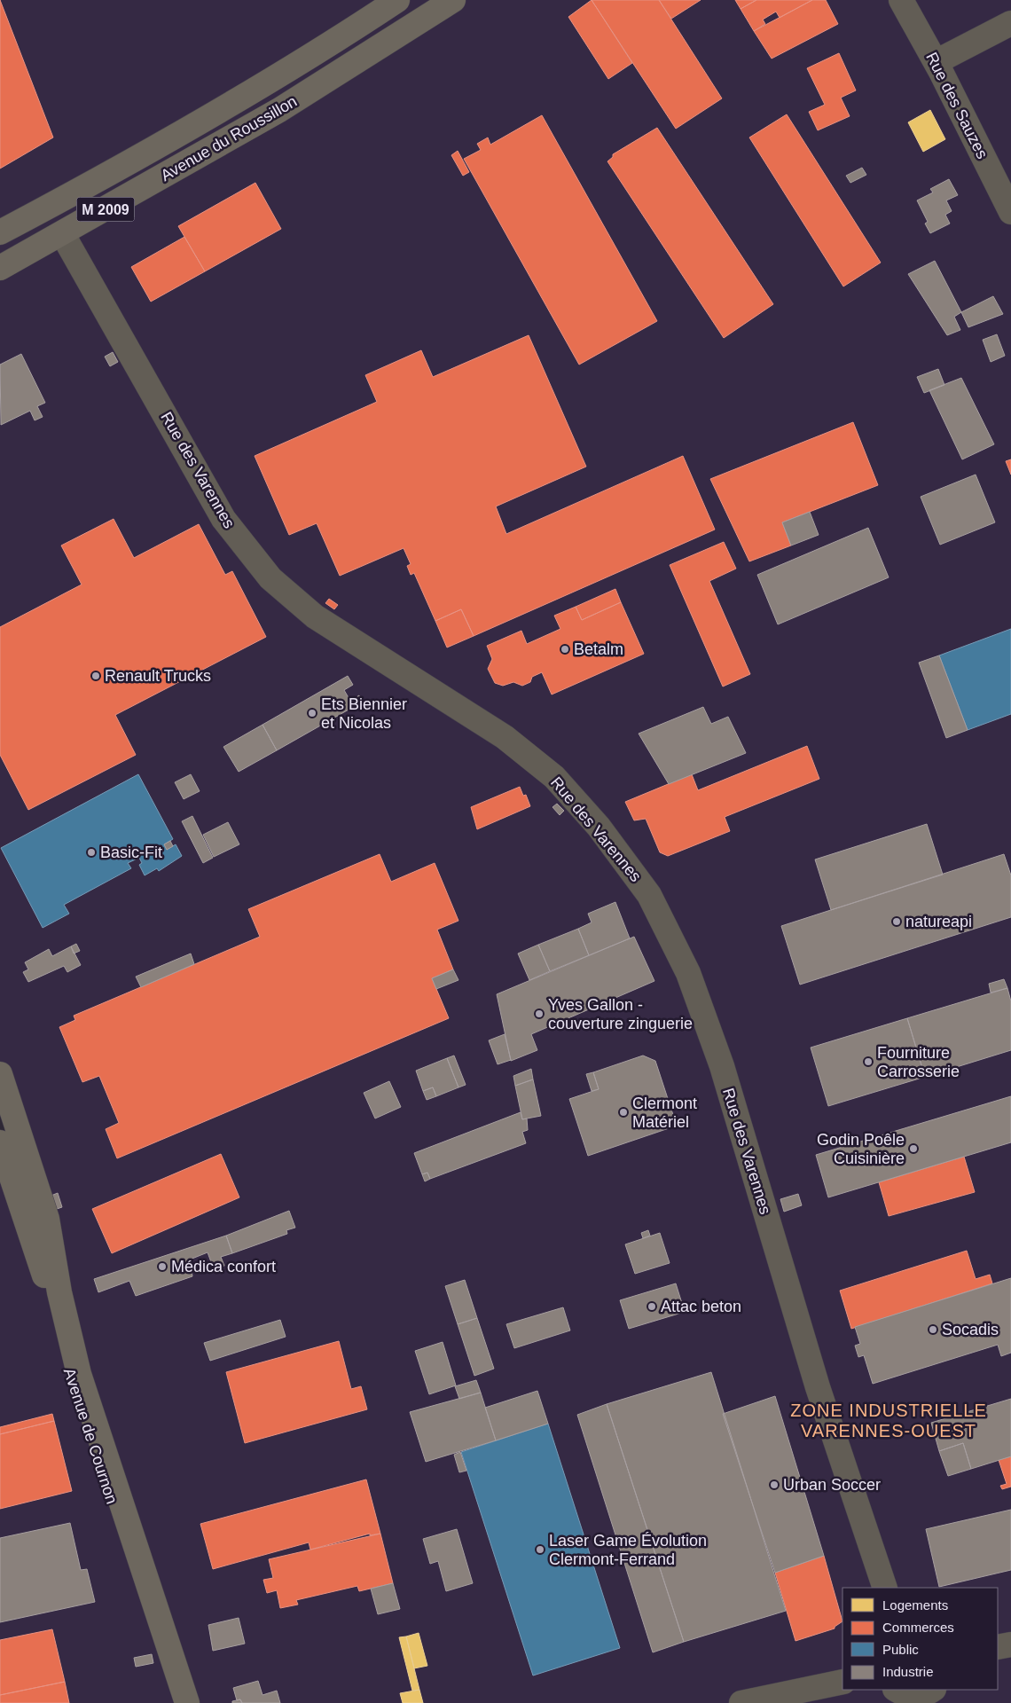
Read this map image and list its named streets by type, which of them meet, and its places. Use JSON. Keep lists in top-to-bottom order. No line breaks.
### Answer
{"streets":{"main road":["Avenue du Roussillon","M 2009","Avenue de Cournon"],"street":["Rue des Sauzes","Rue des Varennes"]},"crossings":[["Avenue du Roussillon","Rue des Varennes"]],"districts":["ZONE INDUSTRIELLE VARENNES-OUEST"],"places":["Betalm","Renault Trucks","Ets Biennier et Nicolas","Basic-Fit","natureapi","Yves Gallon - couverture zinguerie","Fourniture Carrosserie","Clermont Matériel","Godin Poêle Cuisinière","Médica confort","Attac beton","Socadis","Urban Soccer","Laser Game Évolution Clermont-Ferrand"],"legend":["Logements","Commerces","Public","Industrie"]}
